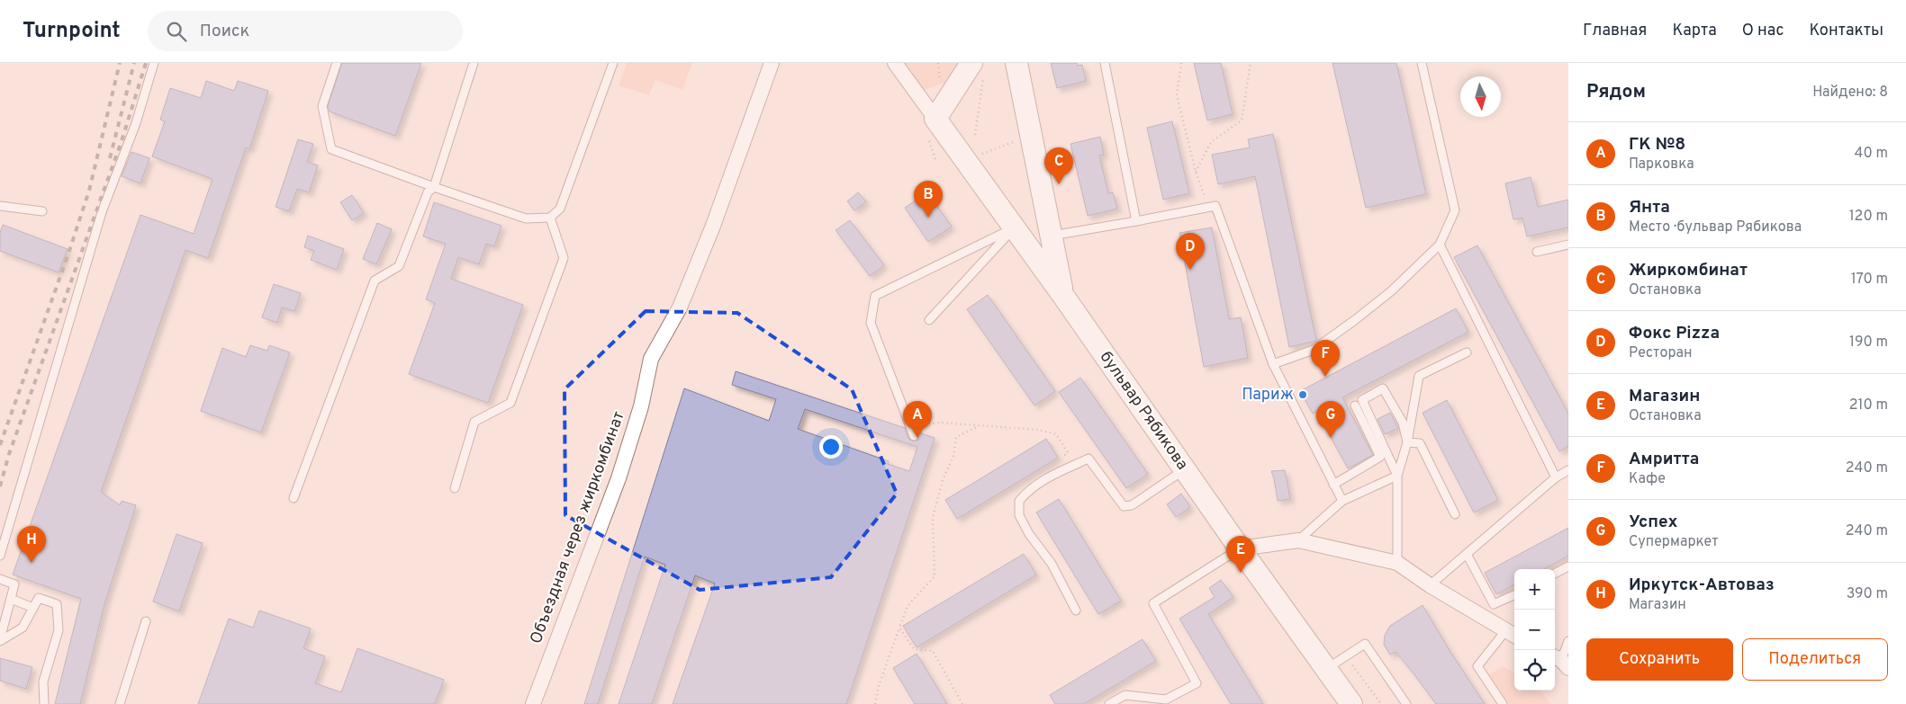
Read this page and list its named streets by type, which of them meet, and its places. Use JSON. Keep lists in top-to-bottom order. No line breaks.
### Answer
{"streets":{"street":["бульвар Рябикова","Объездная через жиркомбинат"]},"places":["Париж"],"north":"bottom","page":{"header":"Turnpoint","search":"Поиск","nav":["Главная","Карта","О нас","Контакты"],"heading":["Рядом","Найдено: 8"],"list":[{"mark":"A","name":"ГК №8","note":"Парковка","value":"40 m"},{"mark":"B","name":"Янта","note":"Место · бульвар Рябикова","value":"120 m"},{"mark":"C","name":"Жиркомбинат","note":"Остановка","value":"170 m"},{"mark":"D","name":"Фокс Pizza","note":"Ресторан","value":"190 m"},{"mark":"E","name":"Магазин","note":"Остановка","value":"210 m"},{"mark":"F","name":"Амритта","note":"Кафе","value":"240 m"},{"mark":"G","name":"Успех","note":"Супермаркет","value":"240 m"},{"mark":"H","name":"Иркутск-Автоваз","note":"Магазин","value":"390 m"}],"pins":["C","B","D","F","A","G","H","E"],"map_buttons":["+","−"],"buttons":["Сохранить","Поделиться"]}}
